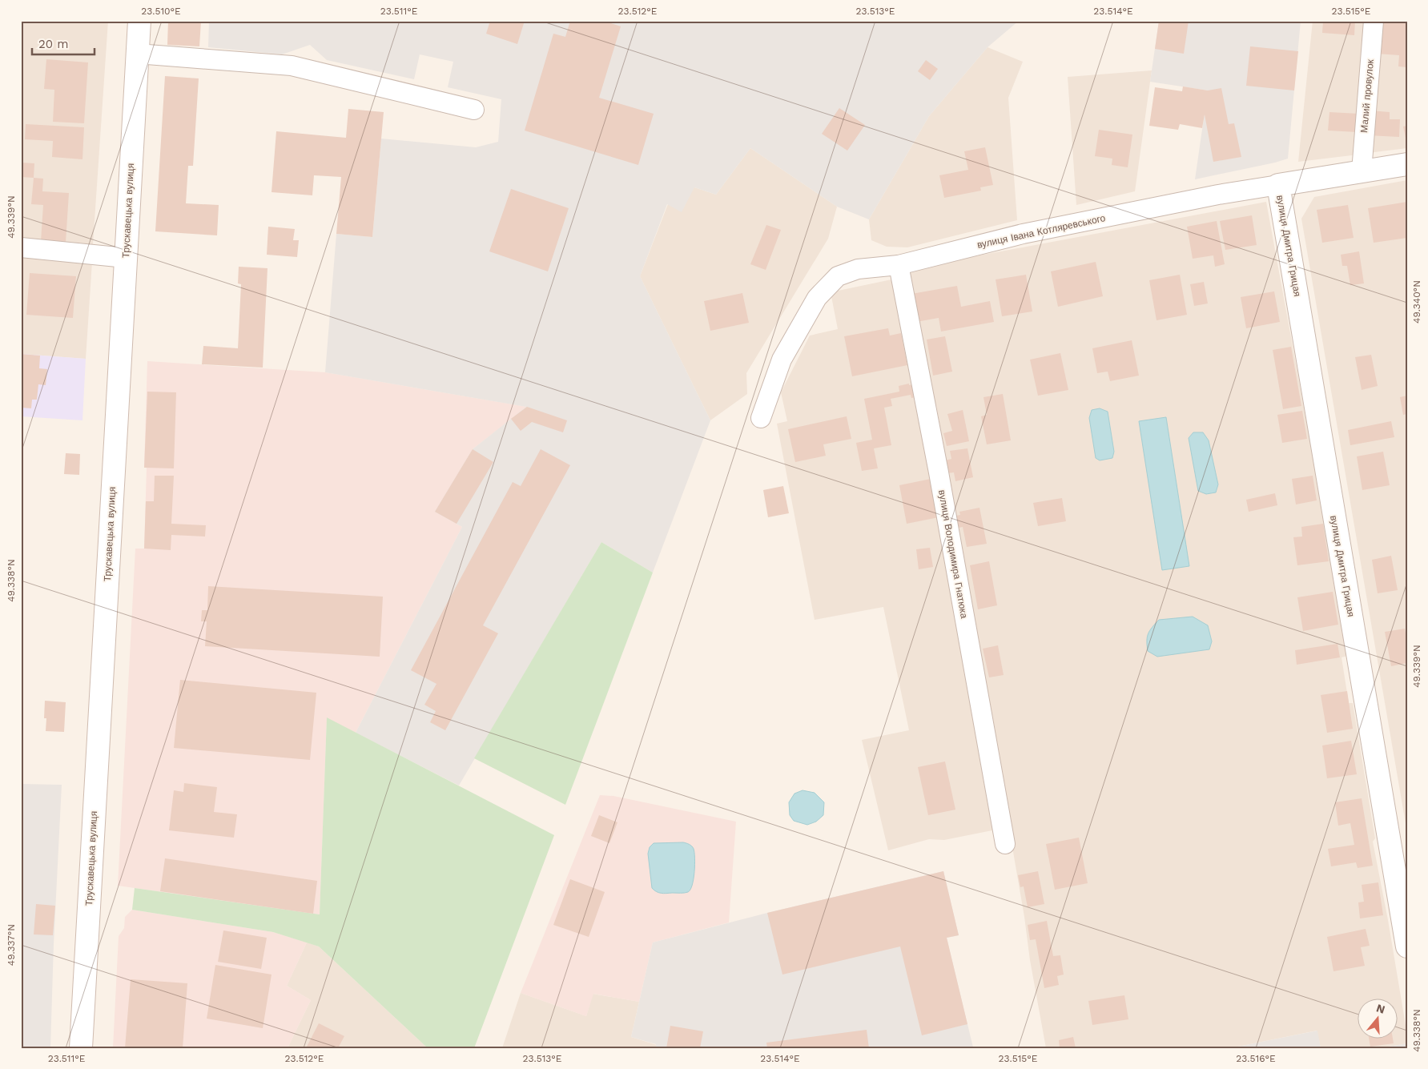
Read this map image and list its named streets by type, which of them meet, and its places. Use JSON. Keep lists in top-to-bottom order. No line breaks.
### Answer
{"streets":{"main road":["Трускавецька вулиця","вулиця Івана Котляревського","вулиця Дмитра Грицая"],"street":["Малий провулок","вулиця Володимира Гнатюка"]},"crossings":[["Малий провулок","вулиця Івана Котляревського"],["вулиця Івана Котляревського","вулиця Дмитра Грицая"],["вулиця Івана Котляревського","вулиця Володимира Гнатюка"]],"scale_bar":"20 m","north":"top","coordinates":["23.510°E","23.511°E","23.512°E","23.513°E","23.514°E","23.515°E","49.339°N","49.340°N","49.338°N","49.337°N","23.516°E"]}
